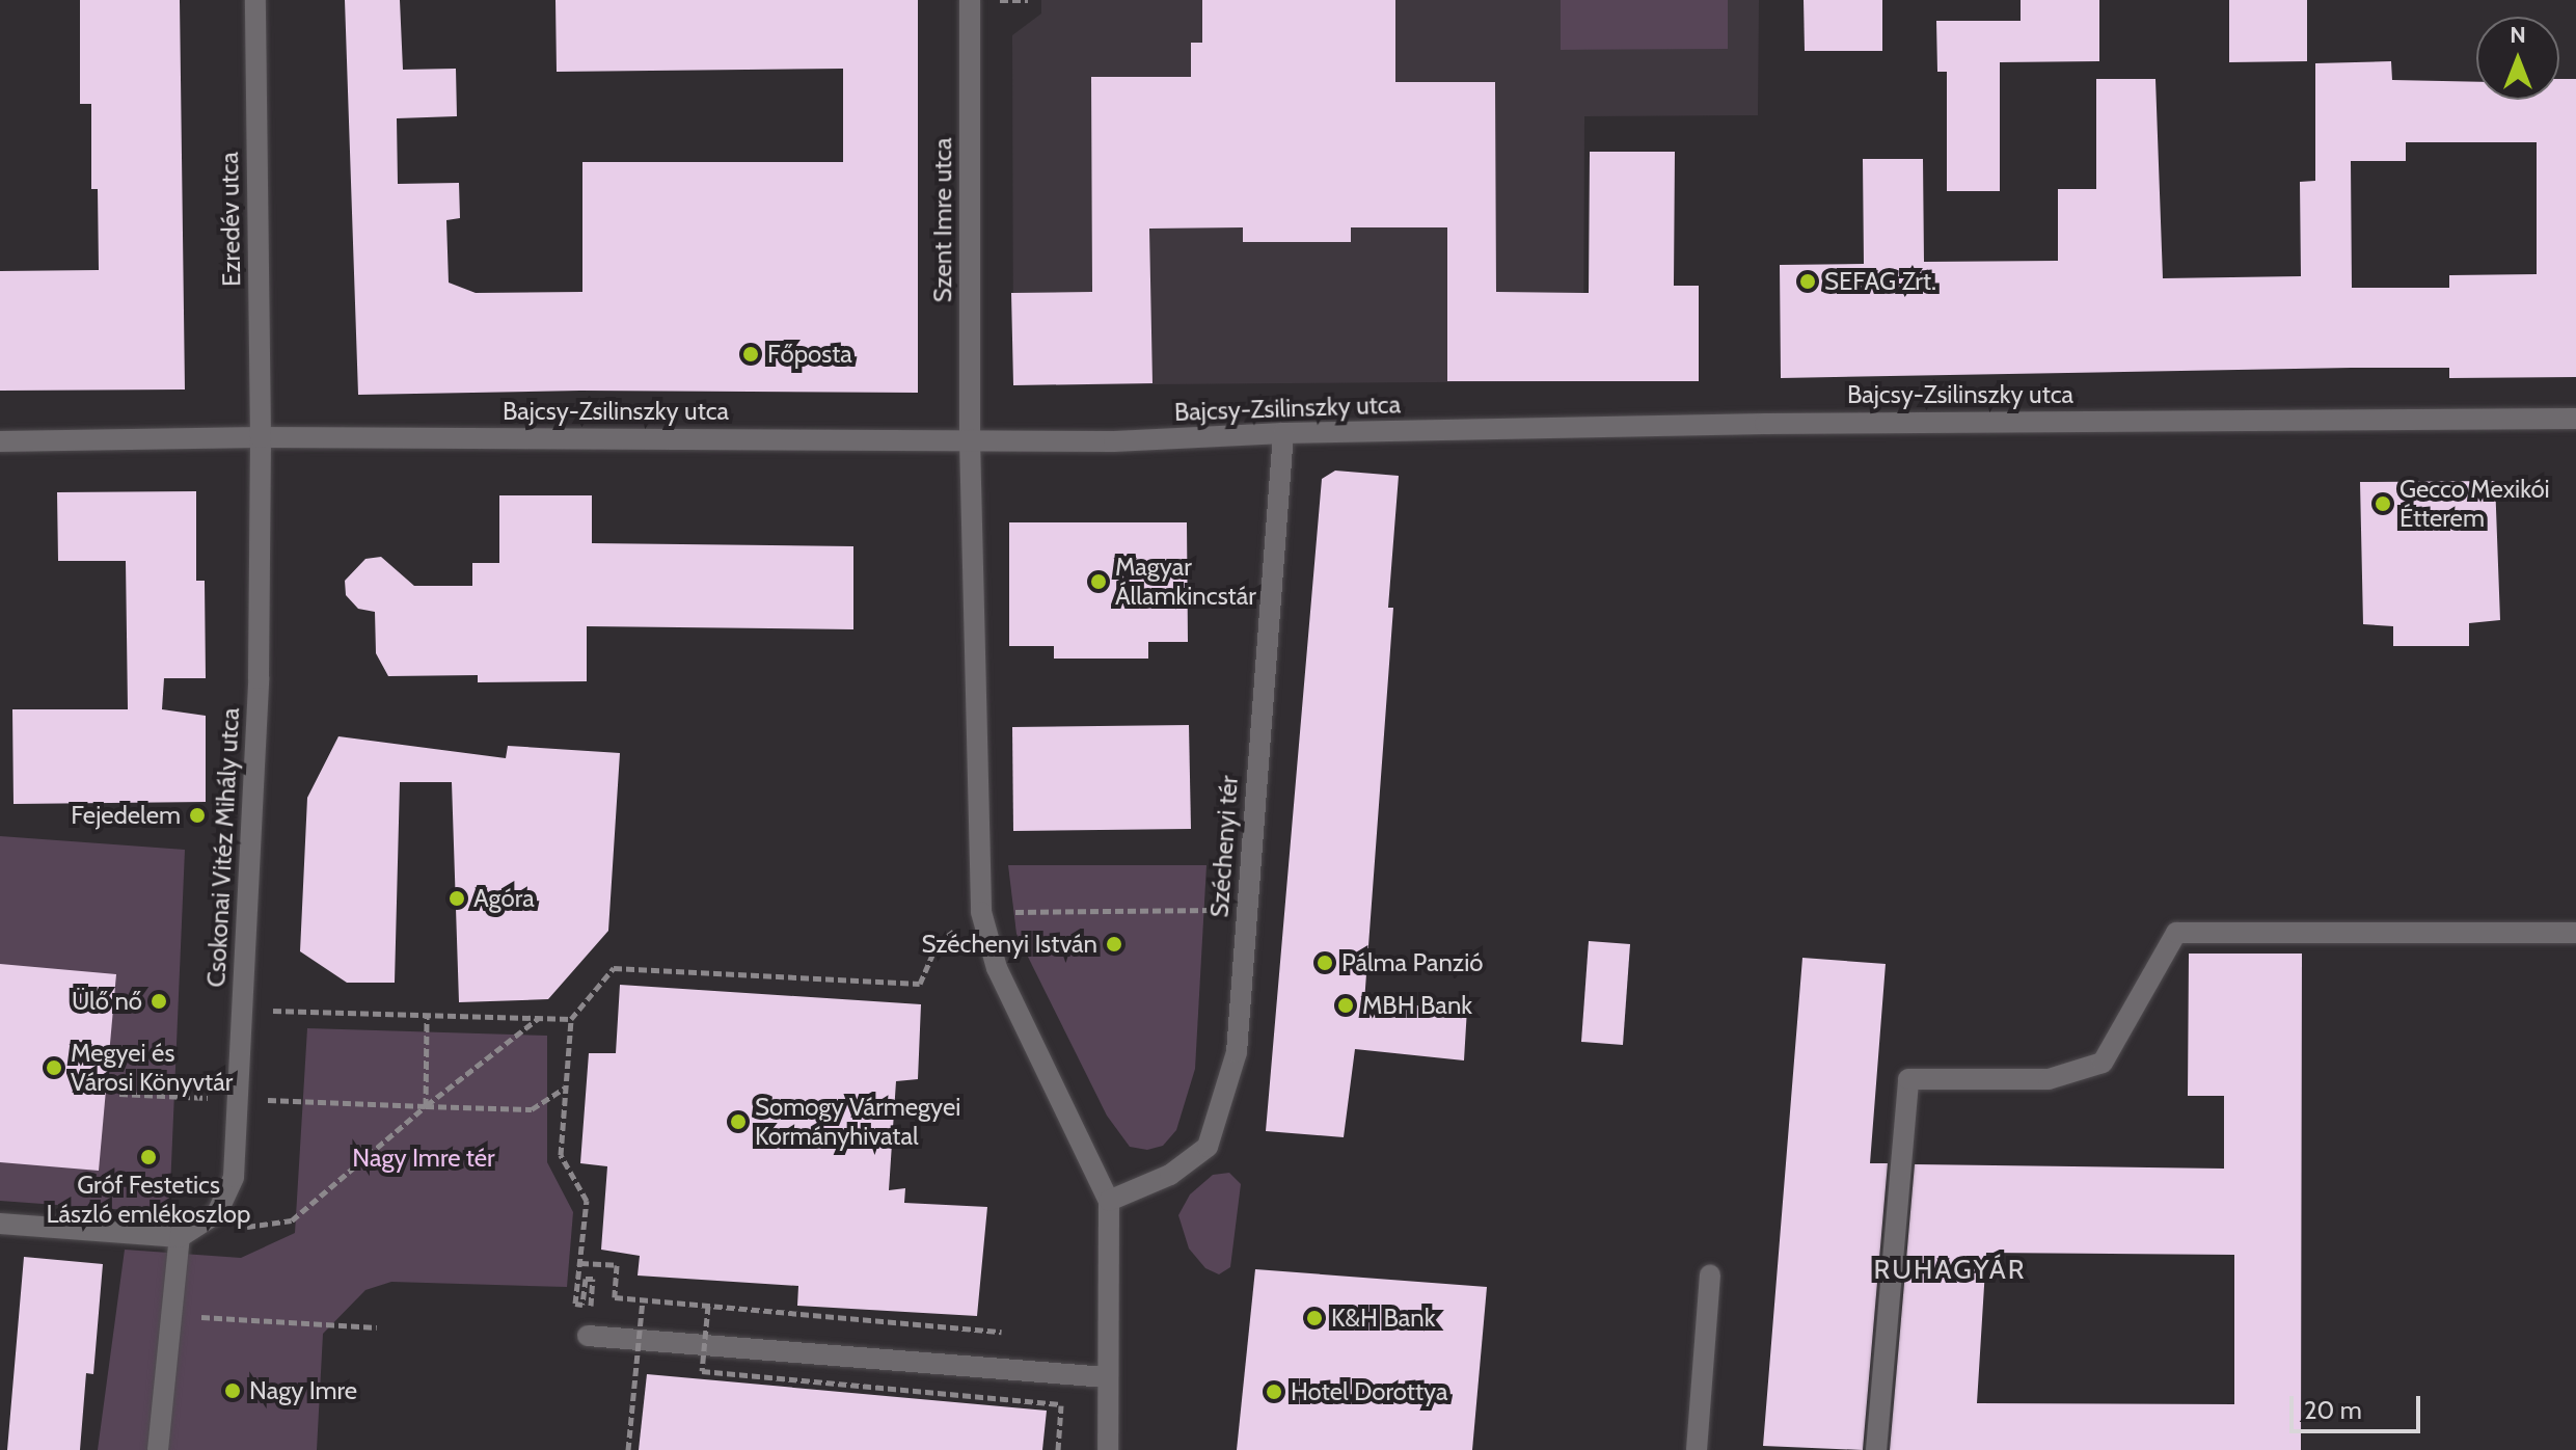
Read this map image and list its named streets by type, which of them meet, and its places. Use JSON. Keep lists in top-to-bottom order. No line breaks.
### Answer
{"streets":{"street":["Ezredév utca","Szent Imre utca","Bajcsy-Zsilinszky utca","Széchenyi tér","Csokonai Vitéz Mihály utca"]},"crossings":[["Ezredév utca","Bajcsy-Zsilinszky utca"],["Ezredév utca","Csokonai Vitéz Mihály utca"],["Szent Imre utca","Bajcsy-Zsilinszky utca"],["Bajcsy-Zsilinszky utca","Széchenyi tér"],["Bajcsy-Zsilinszky utca","Csokonai Vitéz Mihály utca"]],"districts":["RUHAGYÁR"],"parks":["Nagy Imre tér"],"places":["SEFAG Zrt.","Főposta","Gecco Mexikói Étterem","Magyar Államkincstár","Fejedelem","Agóra","Széchenyi István","Pálma Panzió","Ülő nő","MBH Bank","Megyei és Városi Könyvtár","Somogy Vármegyei Kormányhivatal","Gróf Festetics László emlékoszlop","K&H Bank","Nagy Imre","Hotel Dorottya"],"scale_bar":"20 m","north":"top"}
